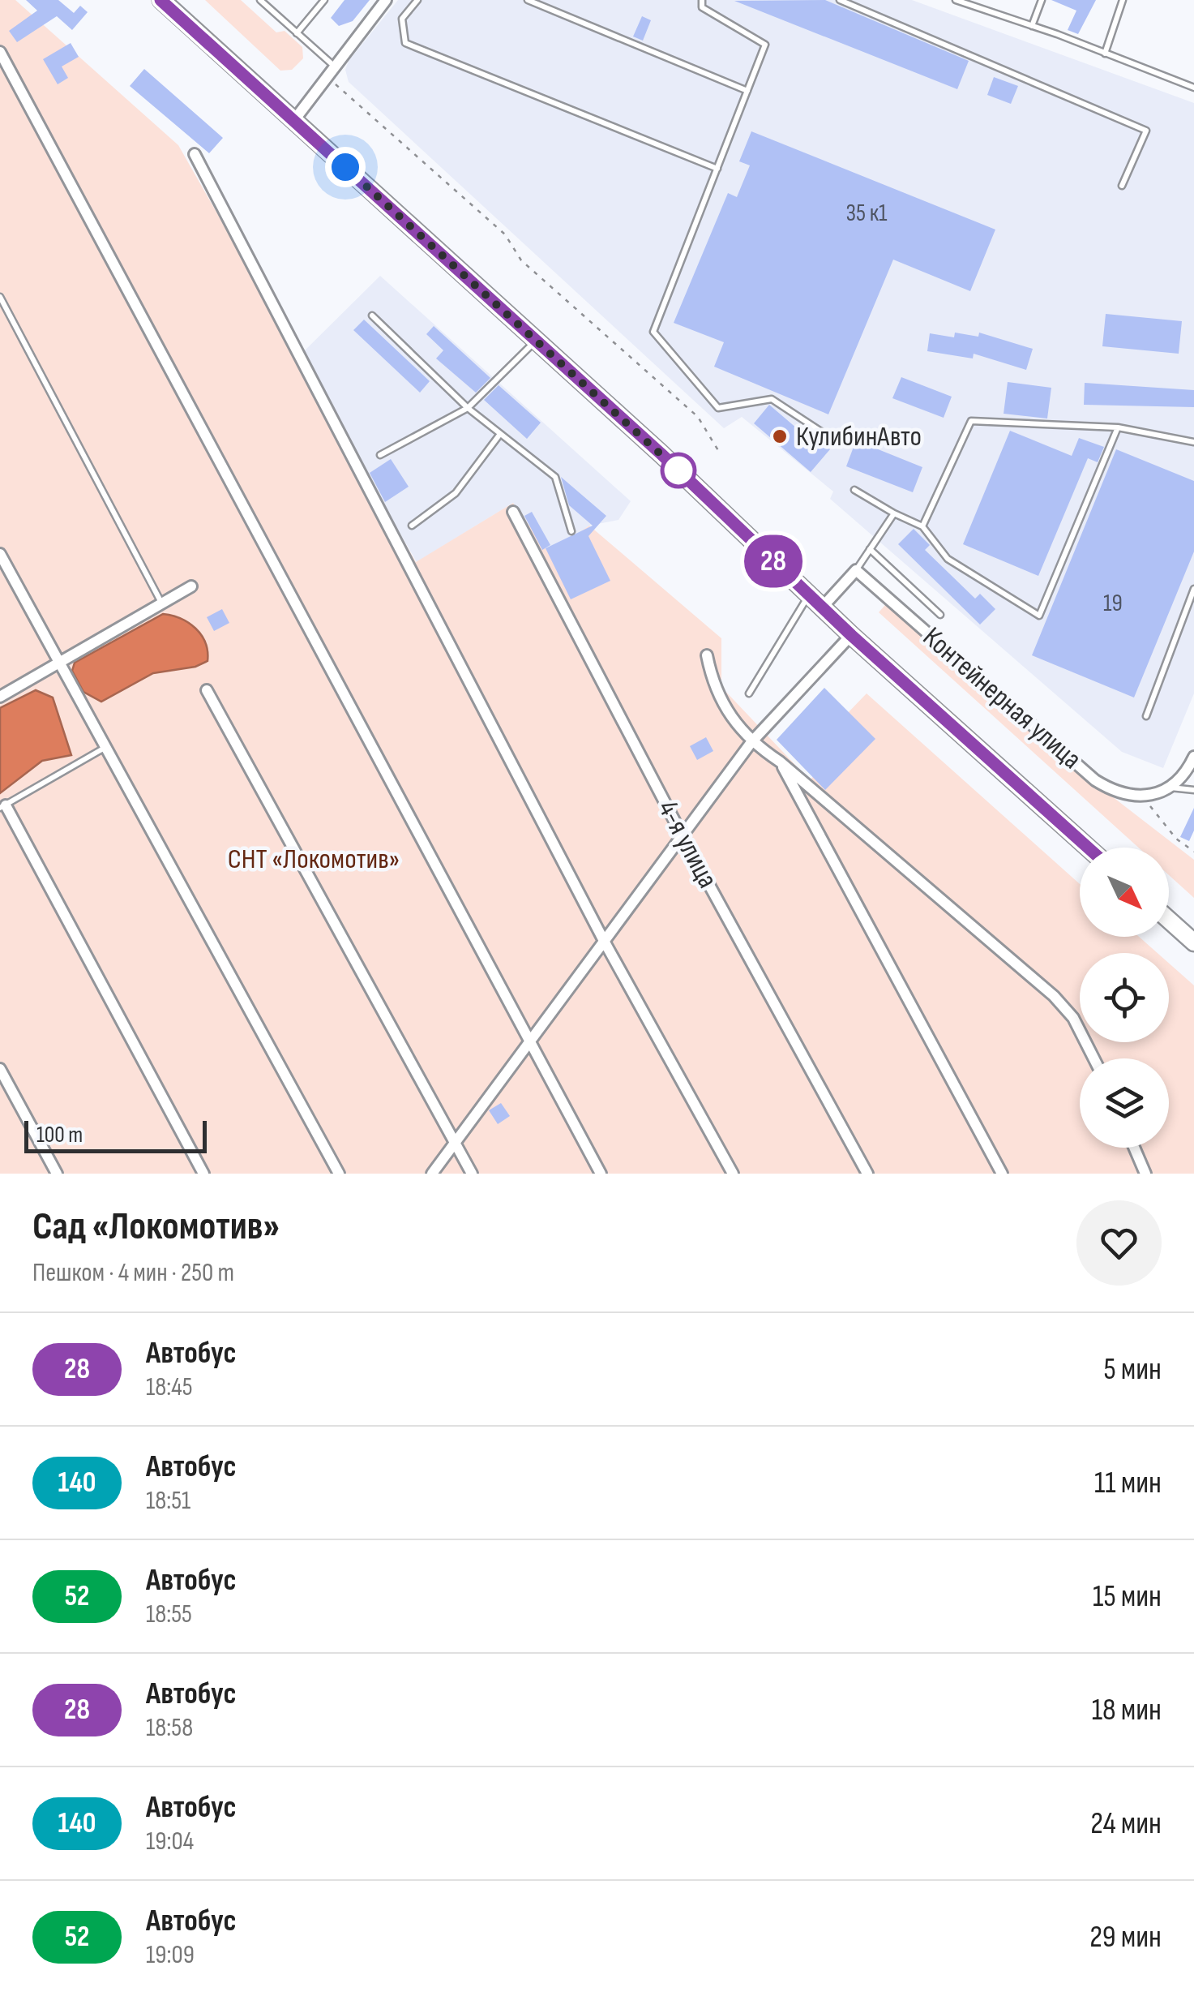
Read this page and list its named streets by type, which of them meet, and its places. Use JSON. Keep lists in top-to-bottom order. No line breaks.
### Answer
{"streets":{"street":["Контейнерная улица","4-я улица"]},"parks":["СНТ «Локомотив»"],"places":["КулибинАвто"],"lines":["bus line 28"],"house_numbers":["35 к1","19"],"scale_bar":"100 m","north":"bottom right","page":{"on_map":"28","scale":"100 m","heading":["Сад «Локомотив»","Пешком · 4 мин · 250 m"],"list":[{"mark":"28","name":"Автобус","note":"18:45","value":"5 мин"},{"mark":"140","name":"Автобус","note":"18:51","value":"11 мин"},{"mark":"52","name":"Автобус","note":"18:55","value":"15 мин"},{"mark":"28","name":"Автобус","note":"18:58","value":"18 мин"},{"mark":"140","name":"Автобус","note":"19:04","value":"24 мин"},{"mark":"52","name":"Автобус","note":"19:09","value":"29 мин"}]}}
